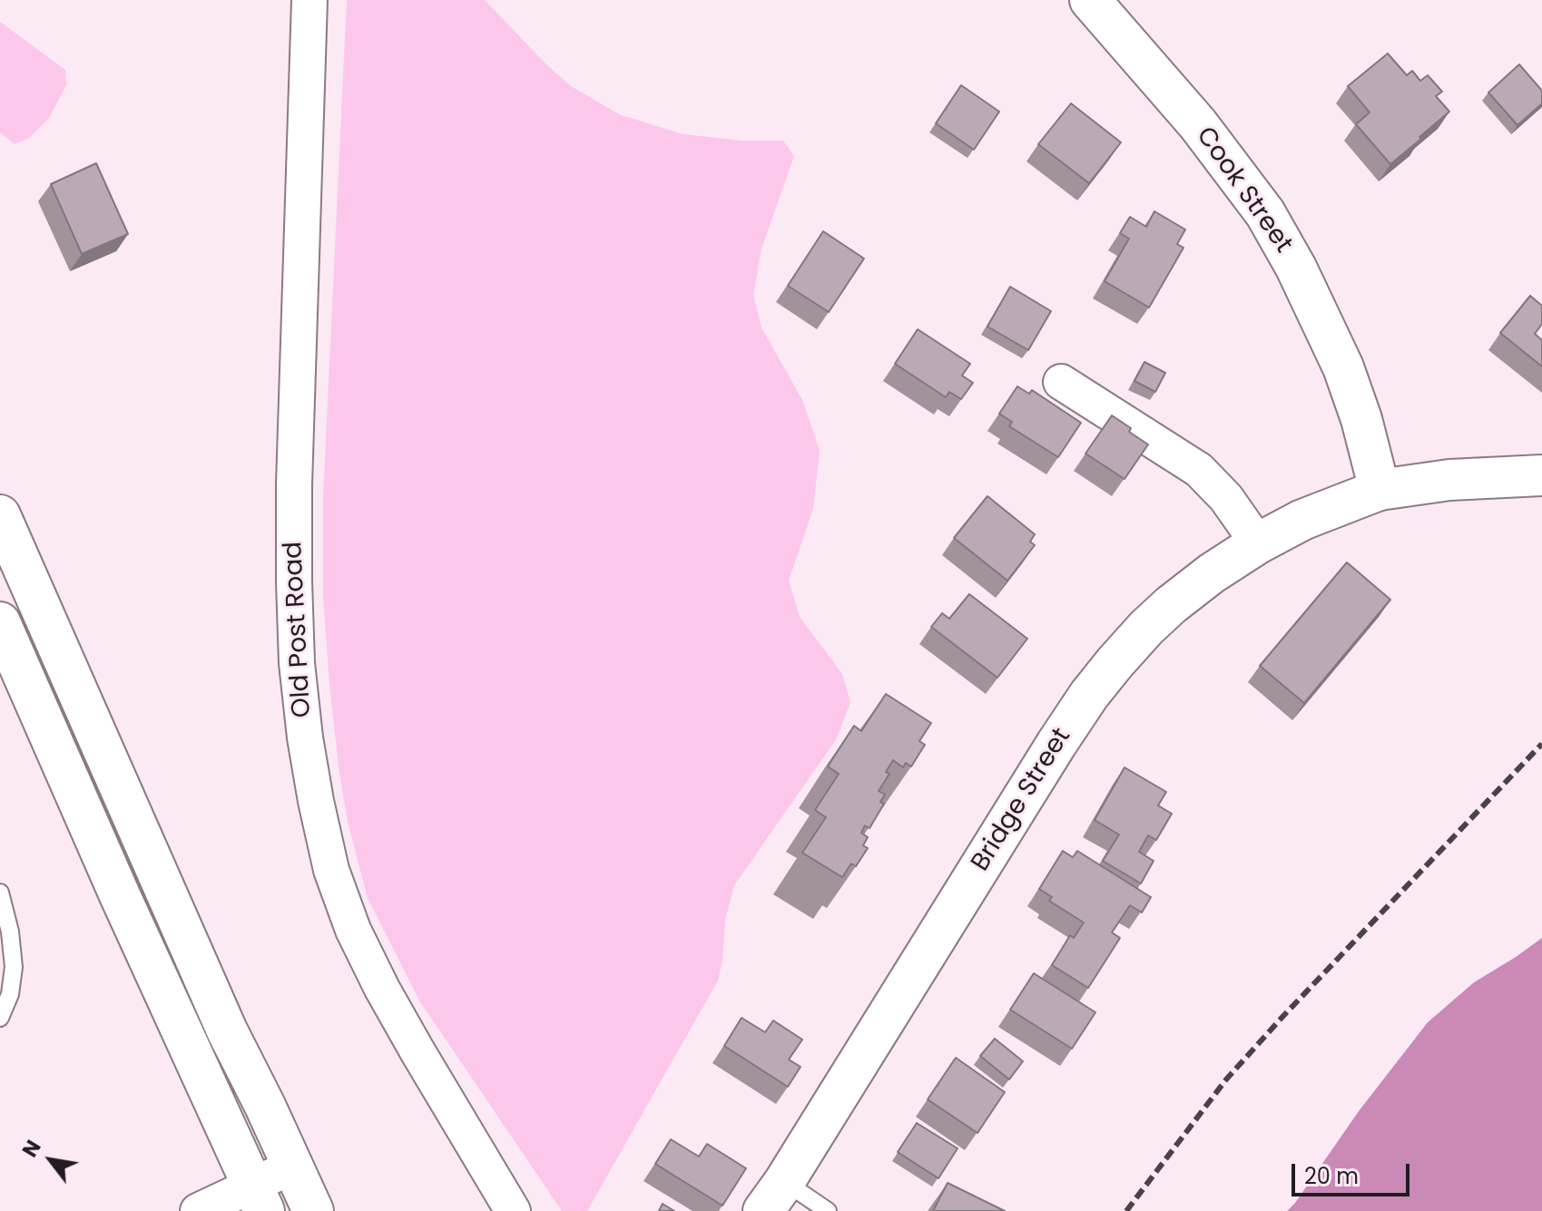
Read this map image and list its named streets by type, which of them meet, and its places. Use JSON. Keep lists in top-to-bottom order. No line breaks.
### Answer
{"streets":{"main road":["Cook Street","Bridge Street"],"street":["Old Post Road"]},"crossings":[["Cook Street","Bridge Street"]],"scale_bar":"20 m","north":"top left"}
